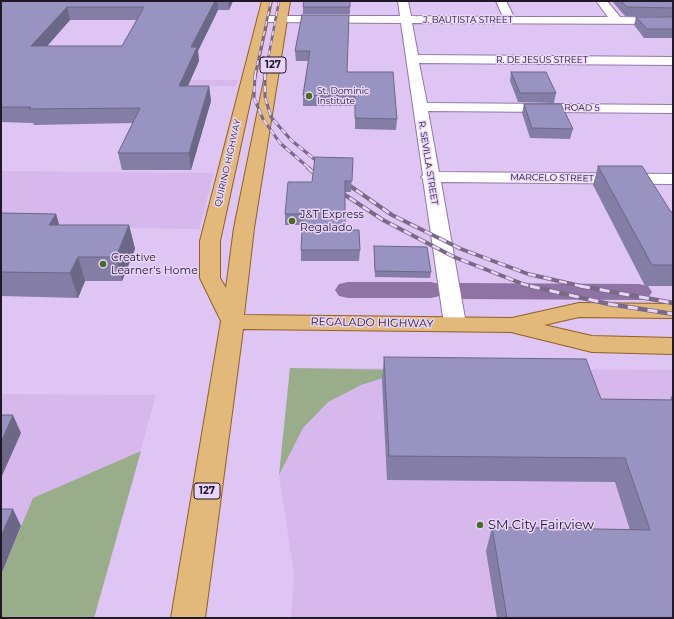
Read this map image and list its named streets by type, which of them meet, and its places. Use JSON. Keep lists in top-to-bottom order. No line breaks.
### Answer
{"streets":{"main road":["127","QUIRINO HIGHWAY","REGALADO HIGHWAY"],"street":["J. BAUTISTA STREET","R. DE JESUS STREET","ROAD 5","R. SEVILLA STREET","MARCELO STREET"]},"crossings":[["J. BAUTISTA STREET","127"],["J. BAUTISTA STREET","QUIRINO HIGHWAY"],["J. BAUTISTA STREET","R. SEVILLA STREET"],["R. DE JESUS STREET","R. SEVILLA STREET"],["127","QUIRINO HIGHWAY"],["127","REGALADO HIGHWAY"],["ROAD 5","R. SEVILLA STREET"],["QUIRINO HIGHWAY","REGALADO HIGHWAY"],["R. SEVILLA STREET","MARCELO STREET"],["R. SEVILLA STREET","REGALADO HIGHWAY"]],"places":["St. Dominic Institute","J&T Express Regalado","Creative Learner's Home","SM City Fairview"]}
